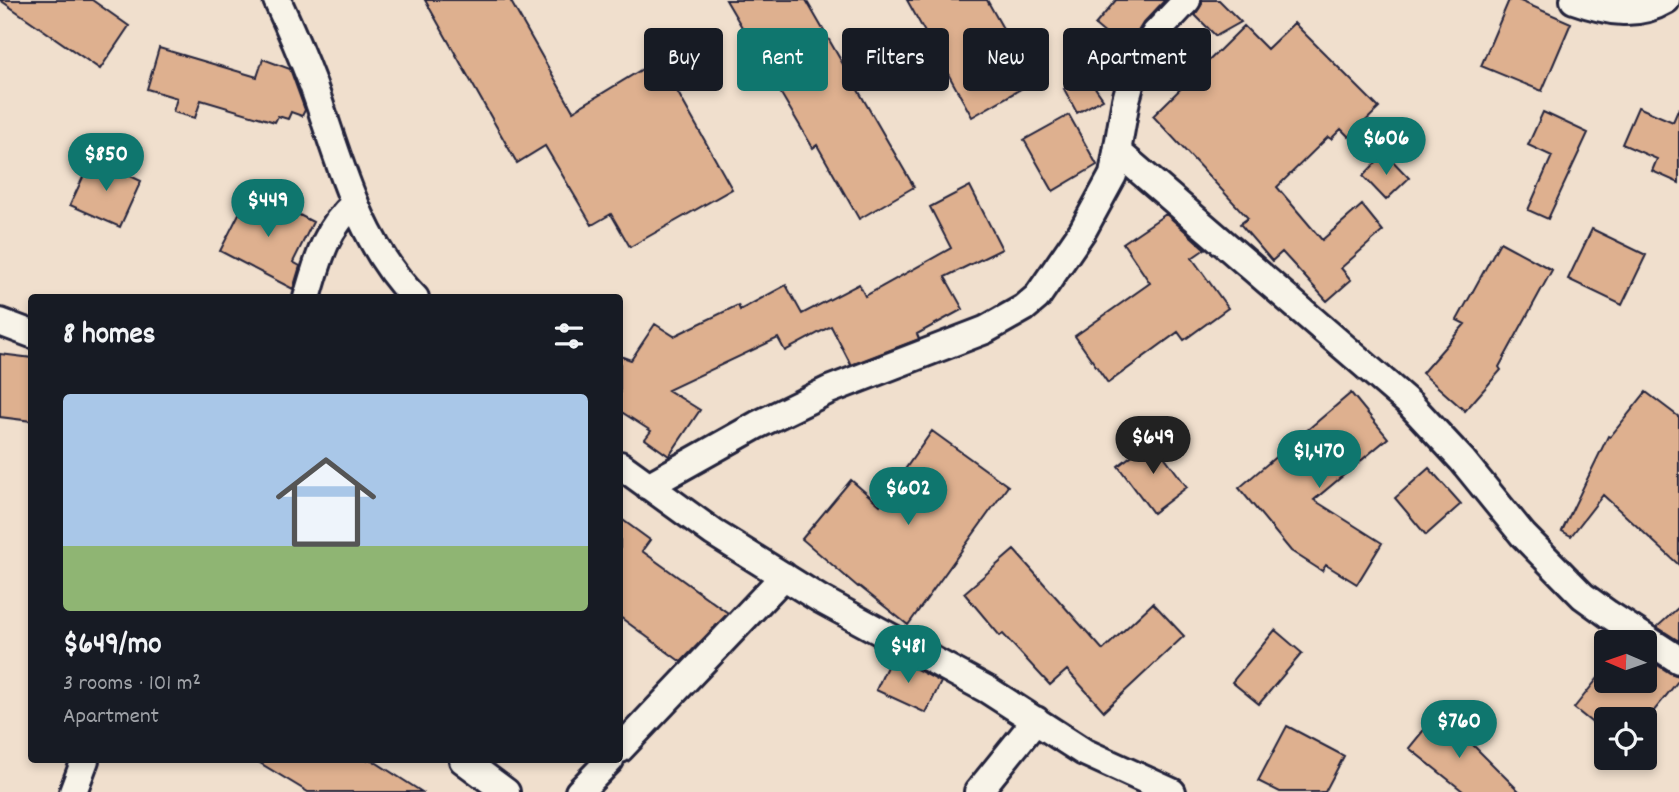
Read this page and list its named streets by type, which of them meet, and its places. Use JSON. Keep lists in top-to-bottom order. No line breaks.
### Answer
{"north":"left","page":{"chip":["Buy","Rent","Filters","New","Apartment"],"price":["$606","$850","$449","$649","$1,470","$602","$481","$760"],"heading":"8 homes","list":[{"name":"$649/mo","note":"3 rooms · 101 m² · Apartment"}]}}
